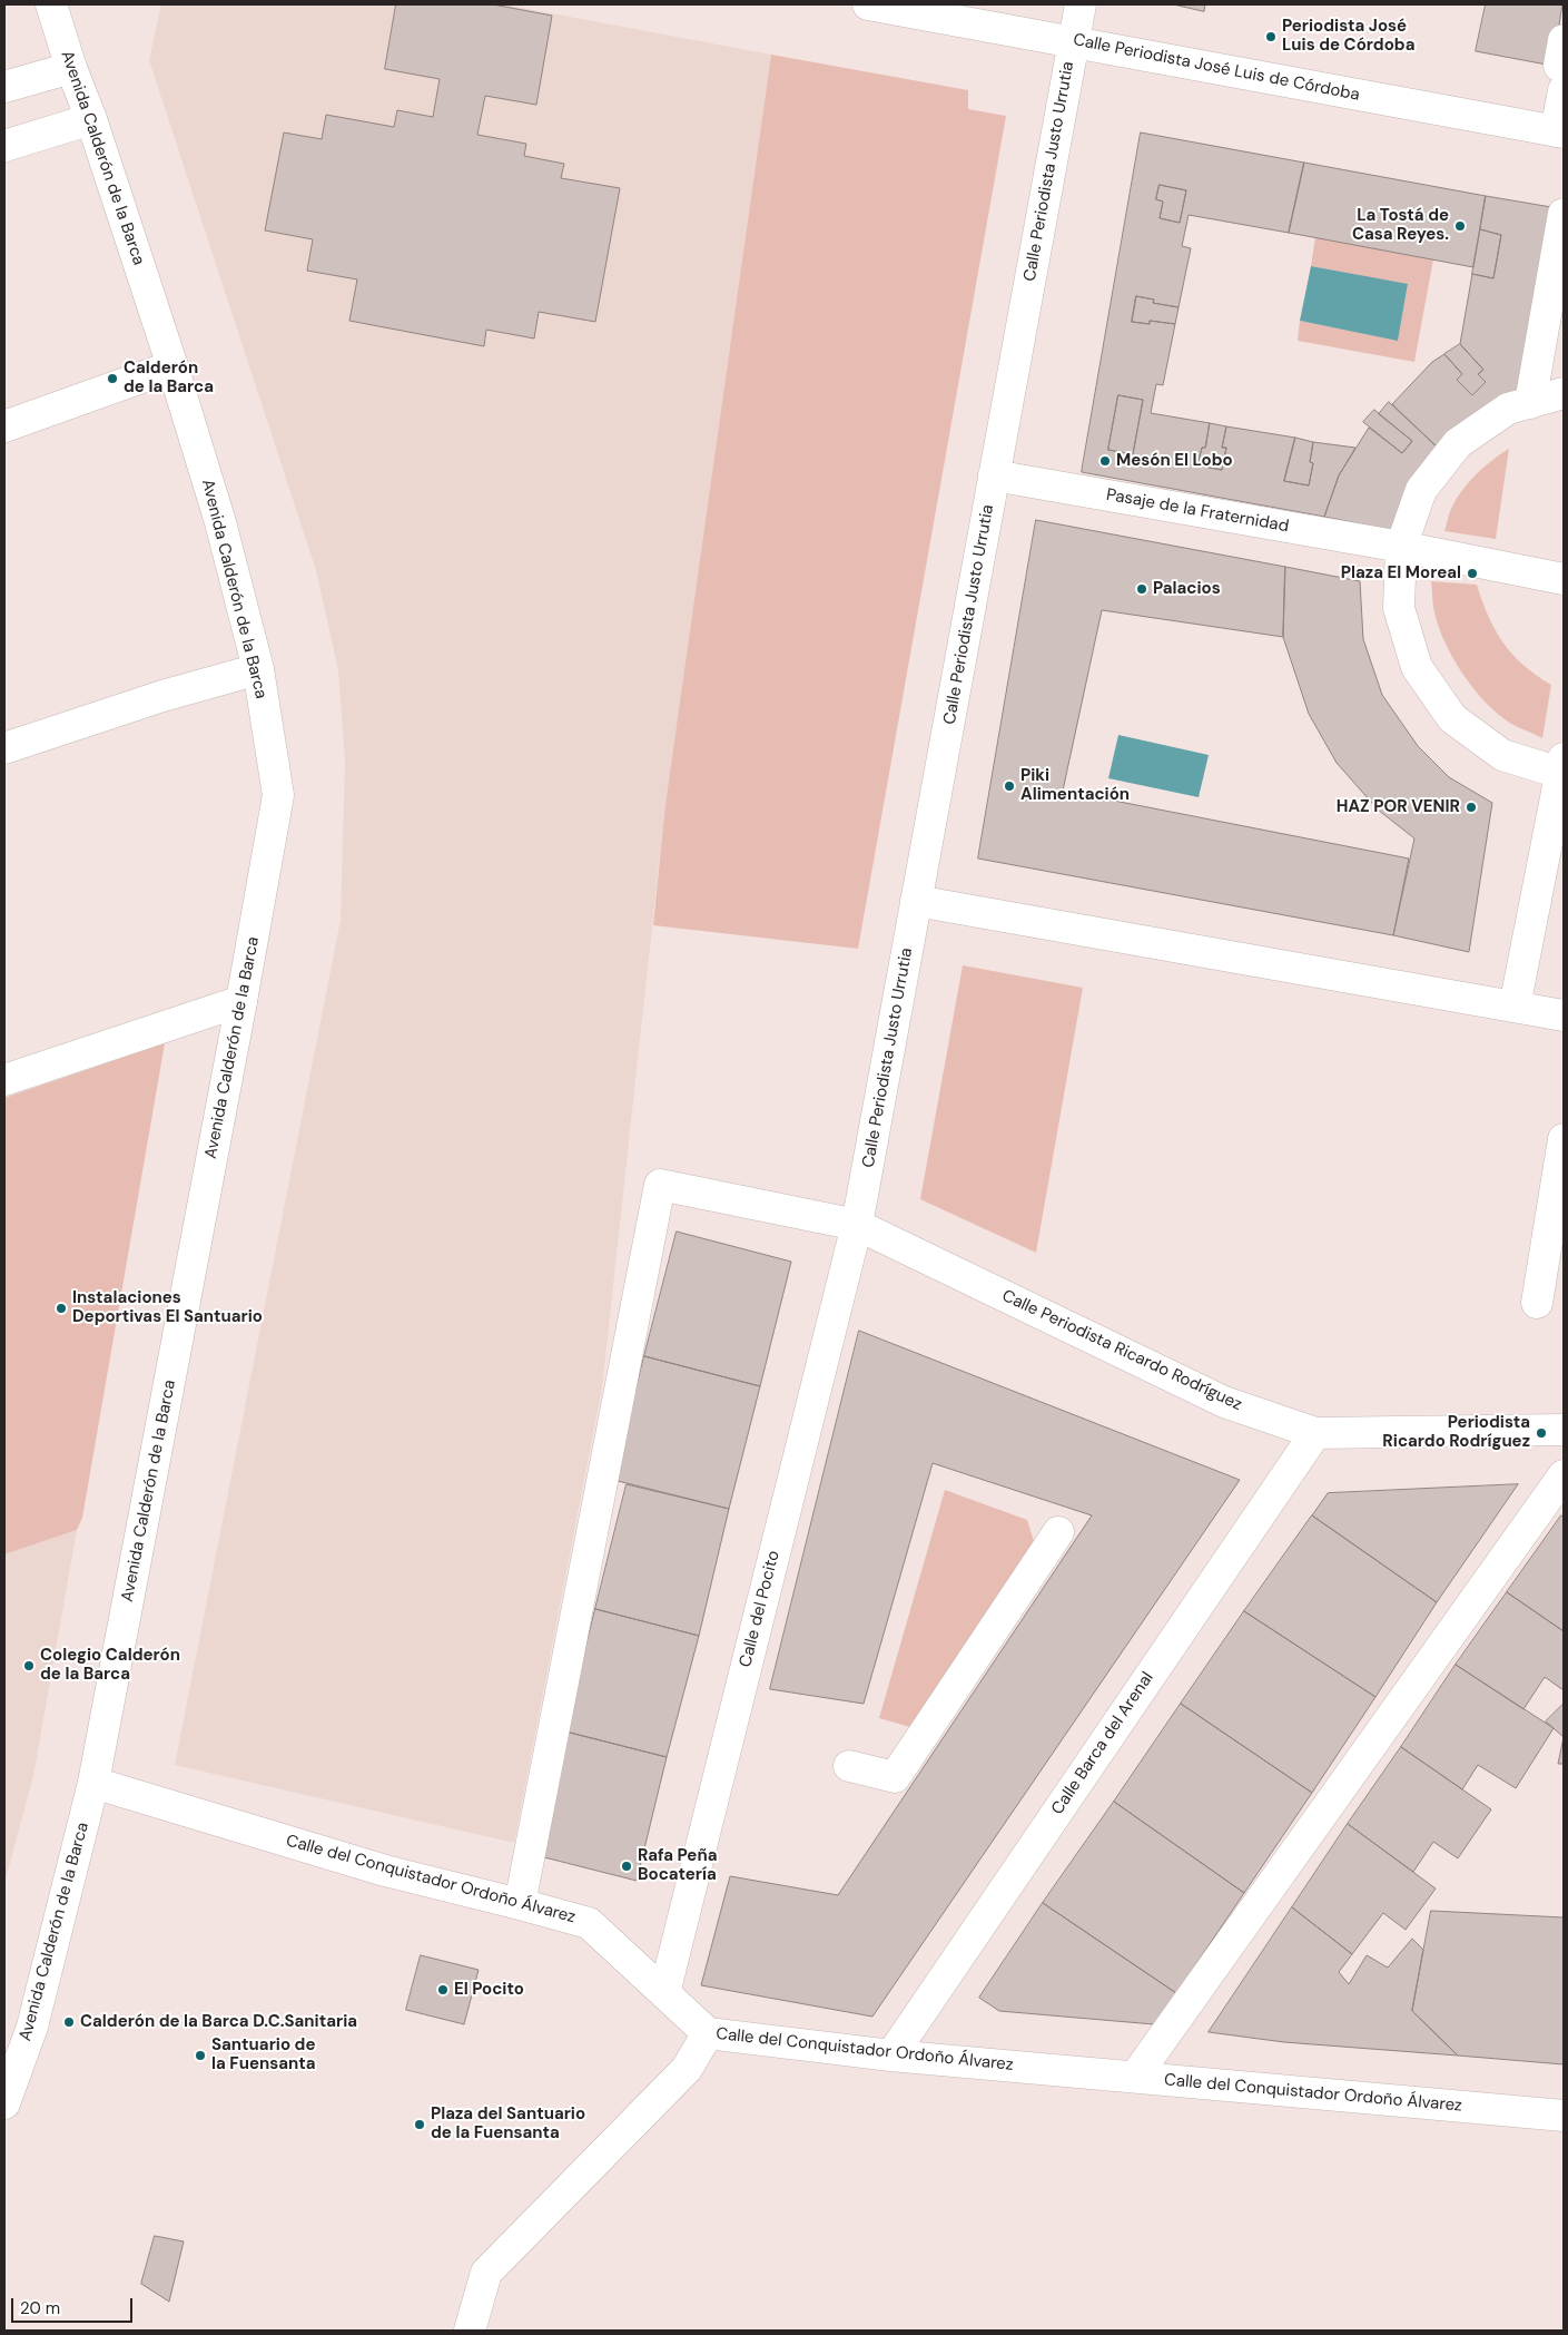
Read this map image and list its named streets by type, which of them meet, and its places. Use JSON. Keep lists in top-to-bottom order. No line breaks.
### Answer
{"streets":{"street":["Calle Periodista José Luis de Córdoba","Avenida Calderón de la Barca","Calle Periodista Justo Urrutia","Pasaje de la Fraternidad","Calle Periodista Ricardo Rodríguez","Calle del Pocito","Calle Barca del Arenal","Calle del Conquistador Ordoño Álvarez"]},"crossings":[["Calle Periodista José Luis de Córdoba","Calle Periodista Justo Urrutia"],["Avenida Calderón de la Barca","Calle del Conquistador Ordoño Álvarez"],["Calle Periodista Justo Urrutia","Pasaje de la Fraternidad"],["Calle Periodista Justo Urrutia","Calle Periodista Ricardo Rodríguez"],["Calle Periodista Justo Urrutia","Calle del Pocito"],["Calle Periodista Ricardo Rodríguez","Calle del Pocito"],["Calle Periodista Ricardo Rodríguez","Calle Barca del Arenal"],["Calle Periodista Ricardo Rodríguez","Calle del Conquistador Ordoño Álvarez"],["Calle del Pocito","Calle del Conquistador Ordoño Álvarez"],["Calle Barca del Arenal","Calle del Conquistador Ordoño Álvarez"]],"places":["Periodista José Luis de Córdoba","La Tostá de Casa Reyes.","Calderón de la Barca","Mesón El Lobo","Plaza El Moreal","Palacios","Piki Alimentación","HAZ POR VENIR","Instalaciones Deportivas El Santuario","Periodista Ricardo Rodríguez","Colegio Calderón de la Barca","Rafa Peña Bocatería","El Pocito","Calderón de la Barca D.C.Sanitaria","Santuario de la Fuensanta","Plaza del Santuario de la Fuensanta"],"scale_bar":"20 m"}
